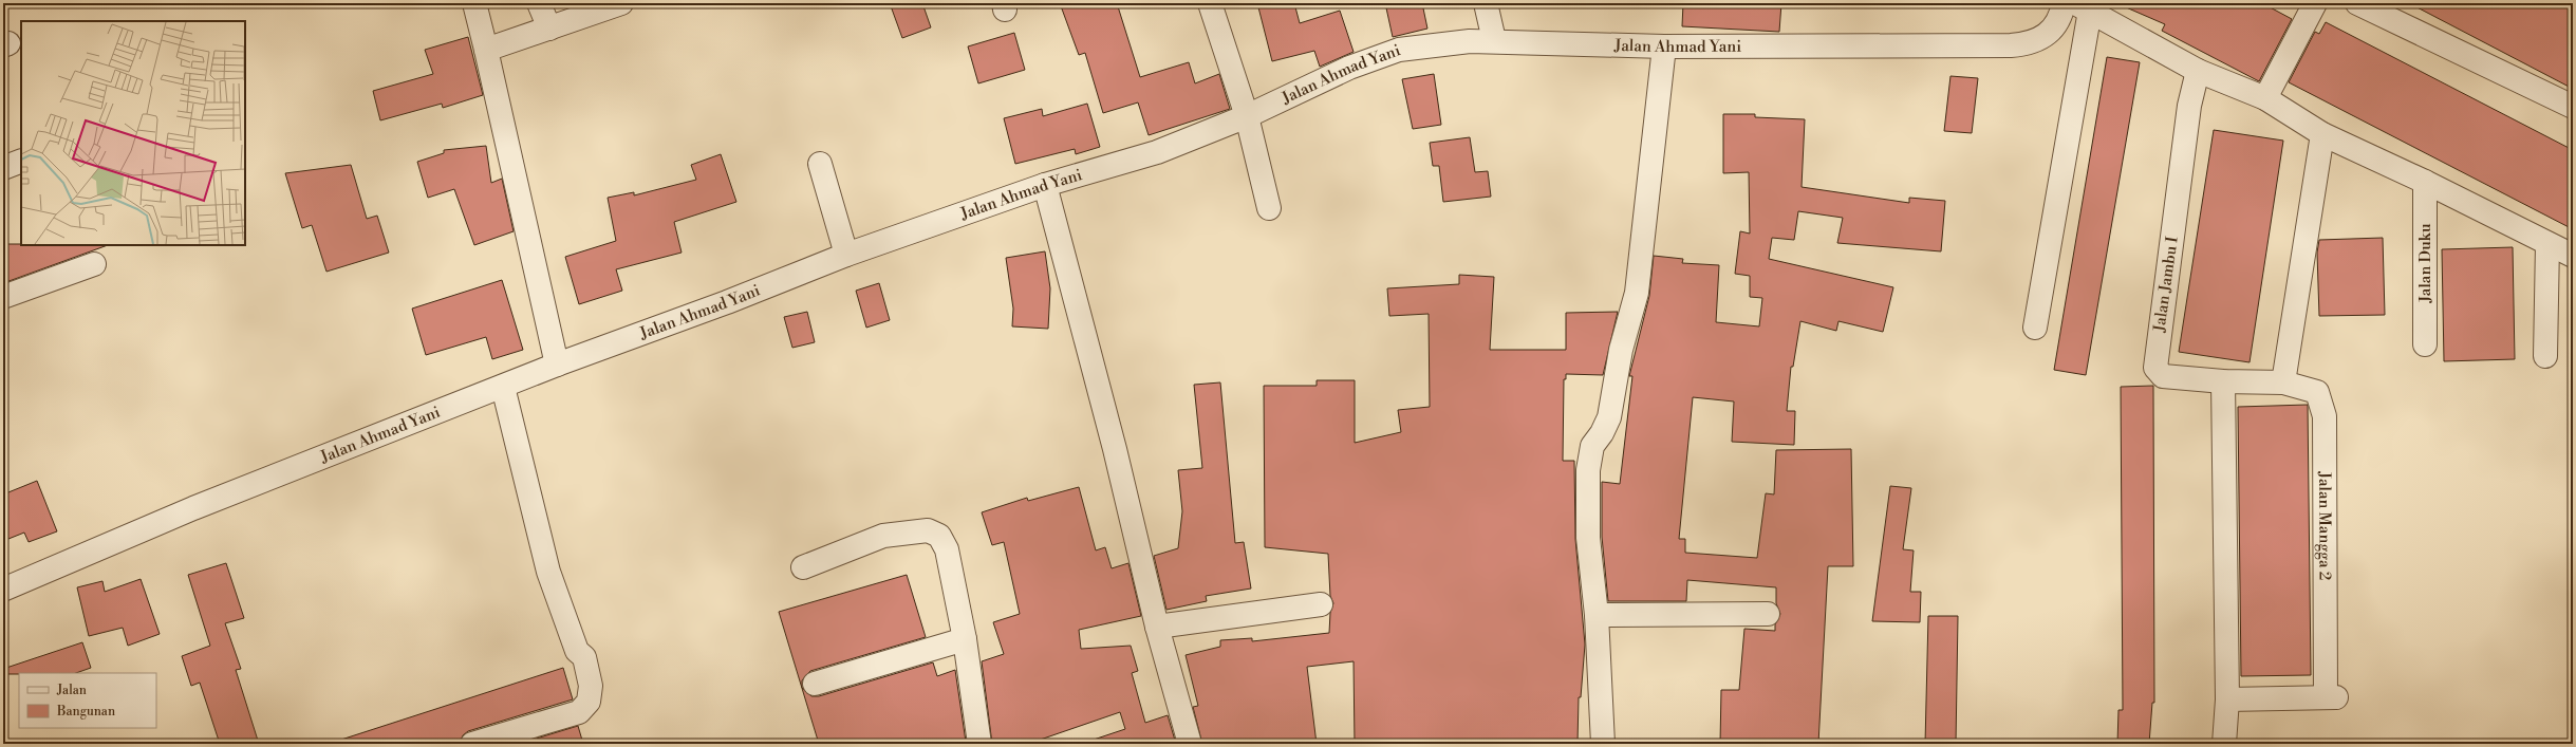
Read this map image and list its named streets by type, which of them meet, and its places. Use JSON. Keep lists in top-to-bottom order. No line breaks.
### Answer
{"streets":{"street":["Jalan Ahmad Yani","Jalan Duku","Jalan Jambu I","Jalan Mangga 2"]},"crossings":[["Jalan Jambu I","Jalan Mangga 2"]],"legend":["Jalan","Bangunan"]}
